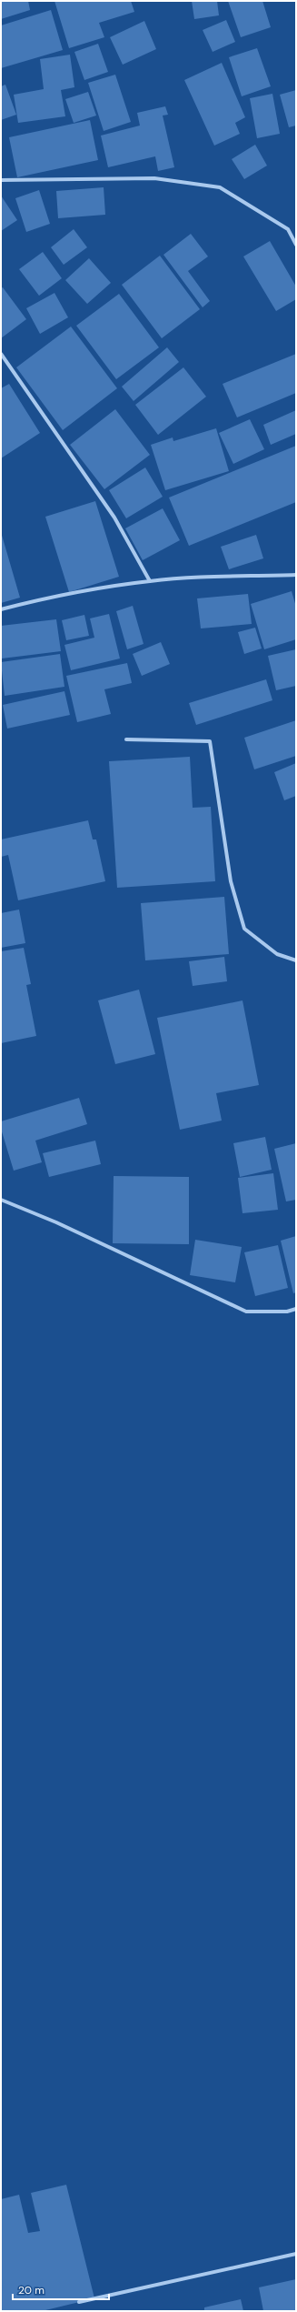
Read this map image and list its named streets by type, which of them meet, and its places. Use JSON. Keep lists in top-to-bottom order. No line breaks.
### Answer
{"scale_bar":"20 m"}
